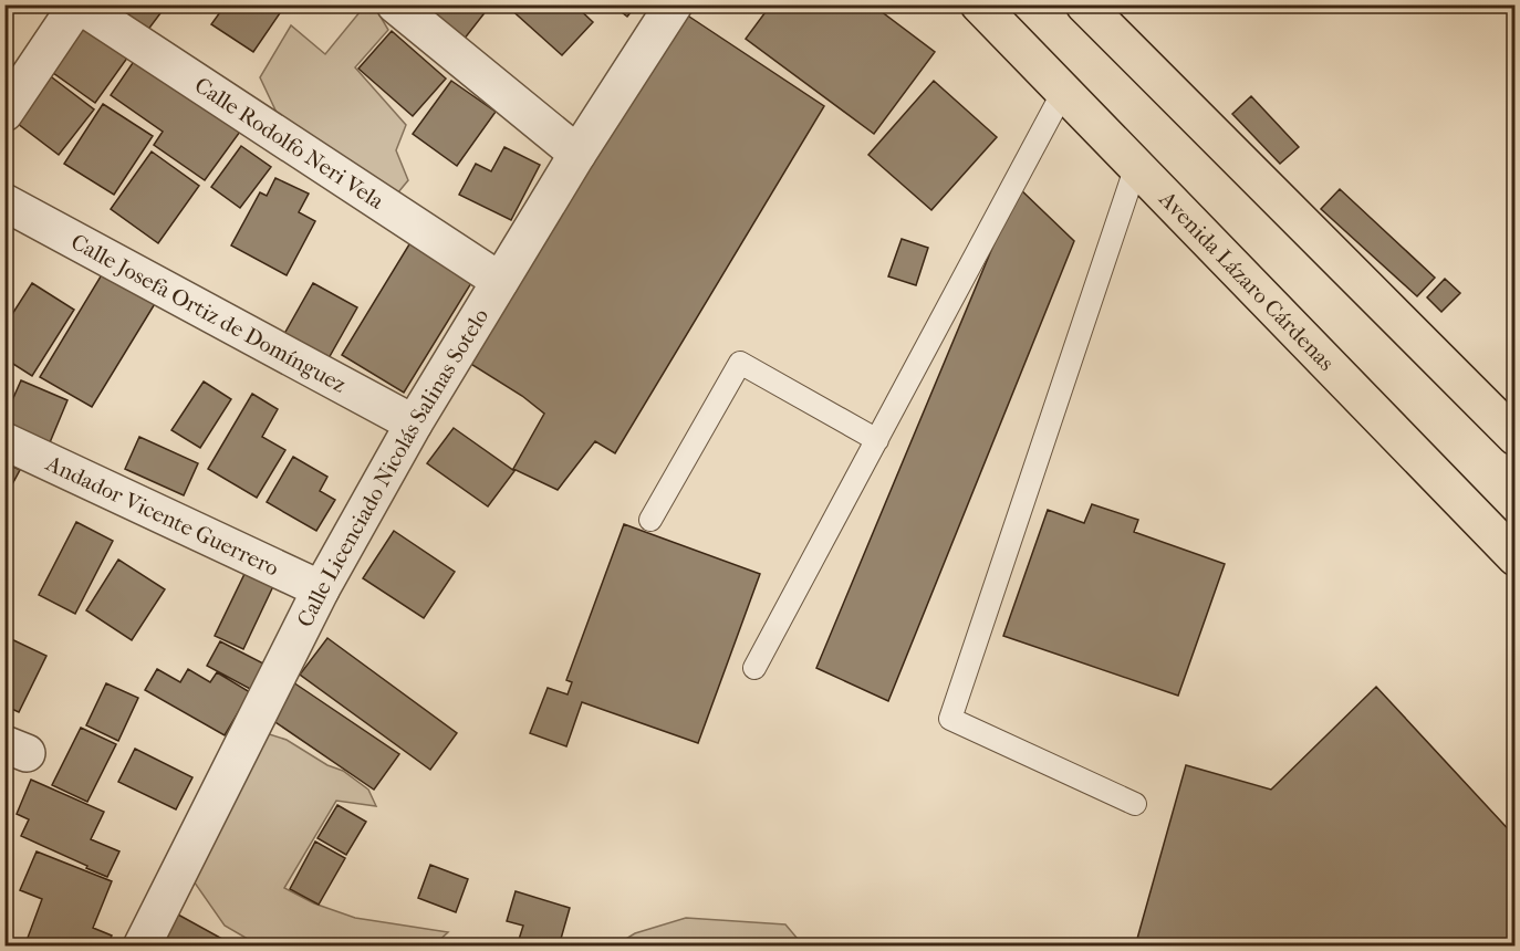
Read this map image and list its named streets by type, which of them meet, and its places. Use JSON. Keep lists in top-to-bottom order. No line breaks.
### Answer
{"streets":{"main road":["Avenida Lázaro Cárdenas"],"street":["Calle Rodolfo Neri Vela","Calle Josefa Ortiz de Domínguez","Calle Licenciado Nicolás Salinas Sotelo","Andador Vicente Guerrero"]},"crossings":[["Calle Rodolfo Neri Vela","Calle Licenciado Nicolás Salinas Sotelo"],["Calle Josefa Ortiz de Domínguez","Calle Licenciado Nicolás Salinas Sotelo"],["Calle Licenciado Nicolás Salinas Sotelo","Andador Vicente Guerrero"]]}
